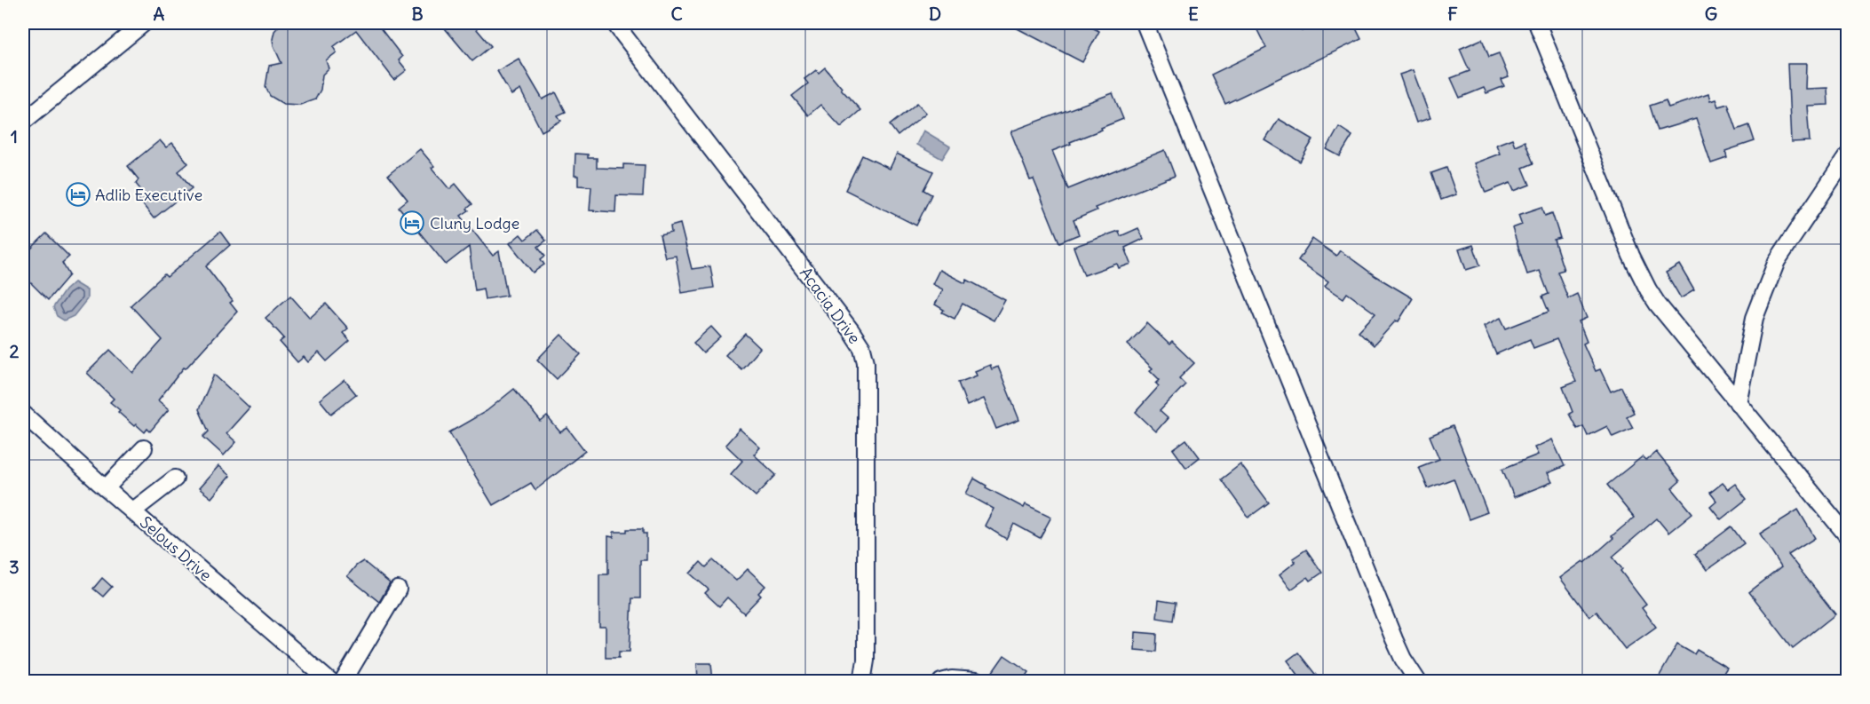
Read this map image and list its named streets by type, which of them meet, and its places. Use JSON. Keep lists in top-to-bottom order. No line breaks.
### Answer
{"streets":{"street":["Acacia Drive","Selous Drive"]},"places":{"hotel":["Adlib Executive","Cluny Lodge"]},"grid":{"columns":["A","B","C","D","E","F","G"],"rows":["1","2","3"]}}
